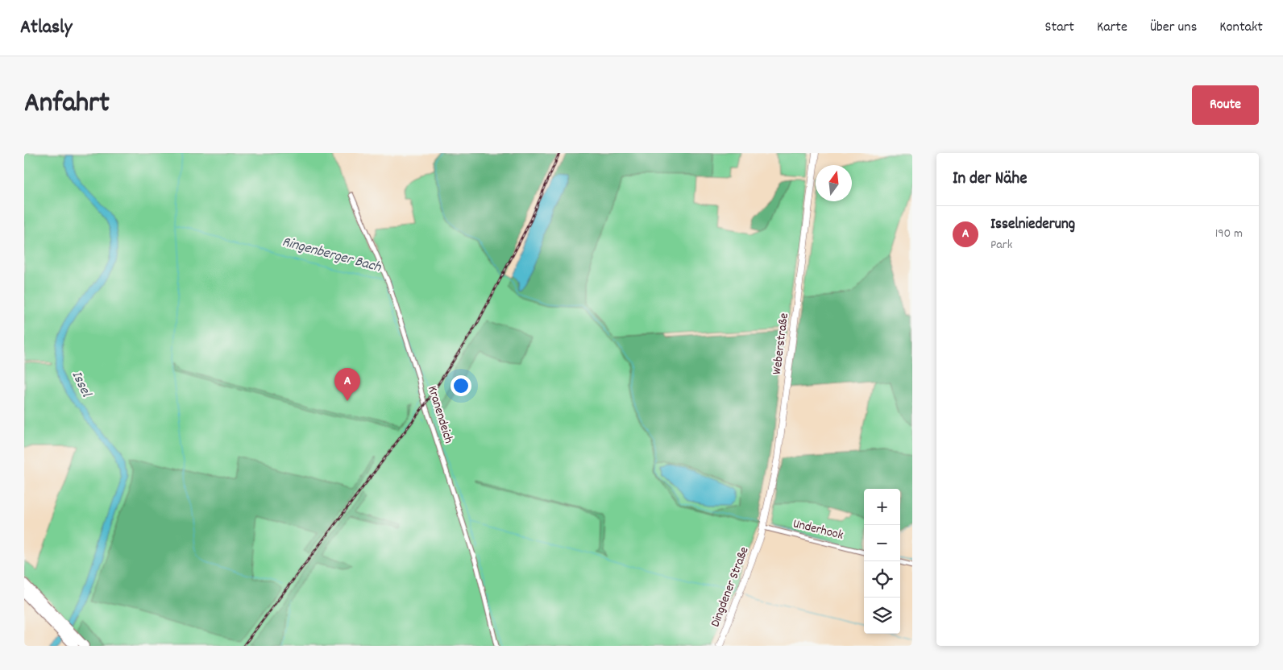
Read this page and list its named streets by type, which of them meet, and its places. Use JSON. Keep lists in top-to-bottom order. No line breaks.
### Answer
{"streets":{"main road":["Weberstraße","Dingdener Straße"],"street":["Kranendeich","Underhook"]},"crossings":[["Weberstraße","Underhook"],["Weberstraße","Dingdener Straße"]],"water":["Ringenberger Bach","Issel"],"north":"top","page":{"header":"Atlasly","nav":["Start","Karte","Über uns","Kontakt"],"title":"Anfahrt","buttons":"Route","heading":"In der Nähe","list":[{"mark":"A","name":"Isselniederung","note":"Park","value":"190 m"}],"pins":"A","map_buttons":["+","−"]}}
